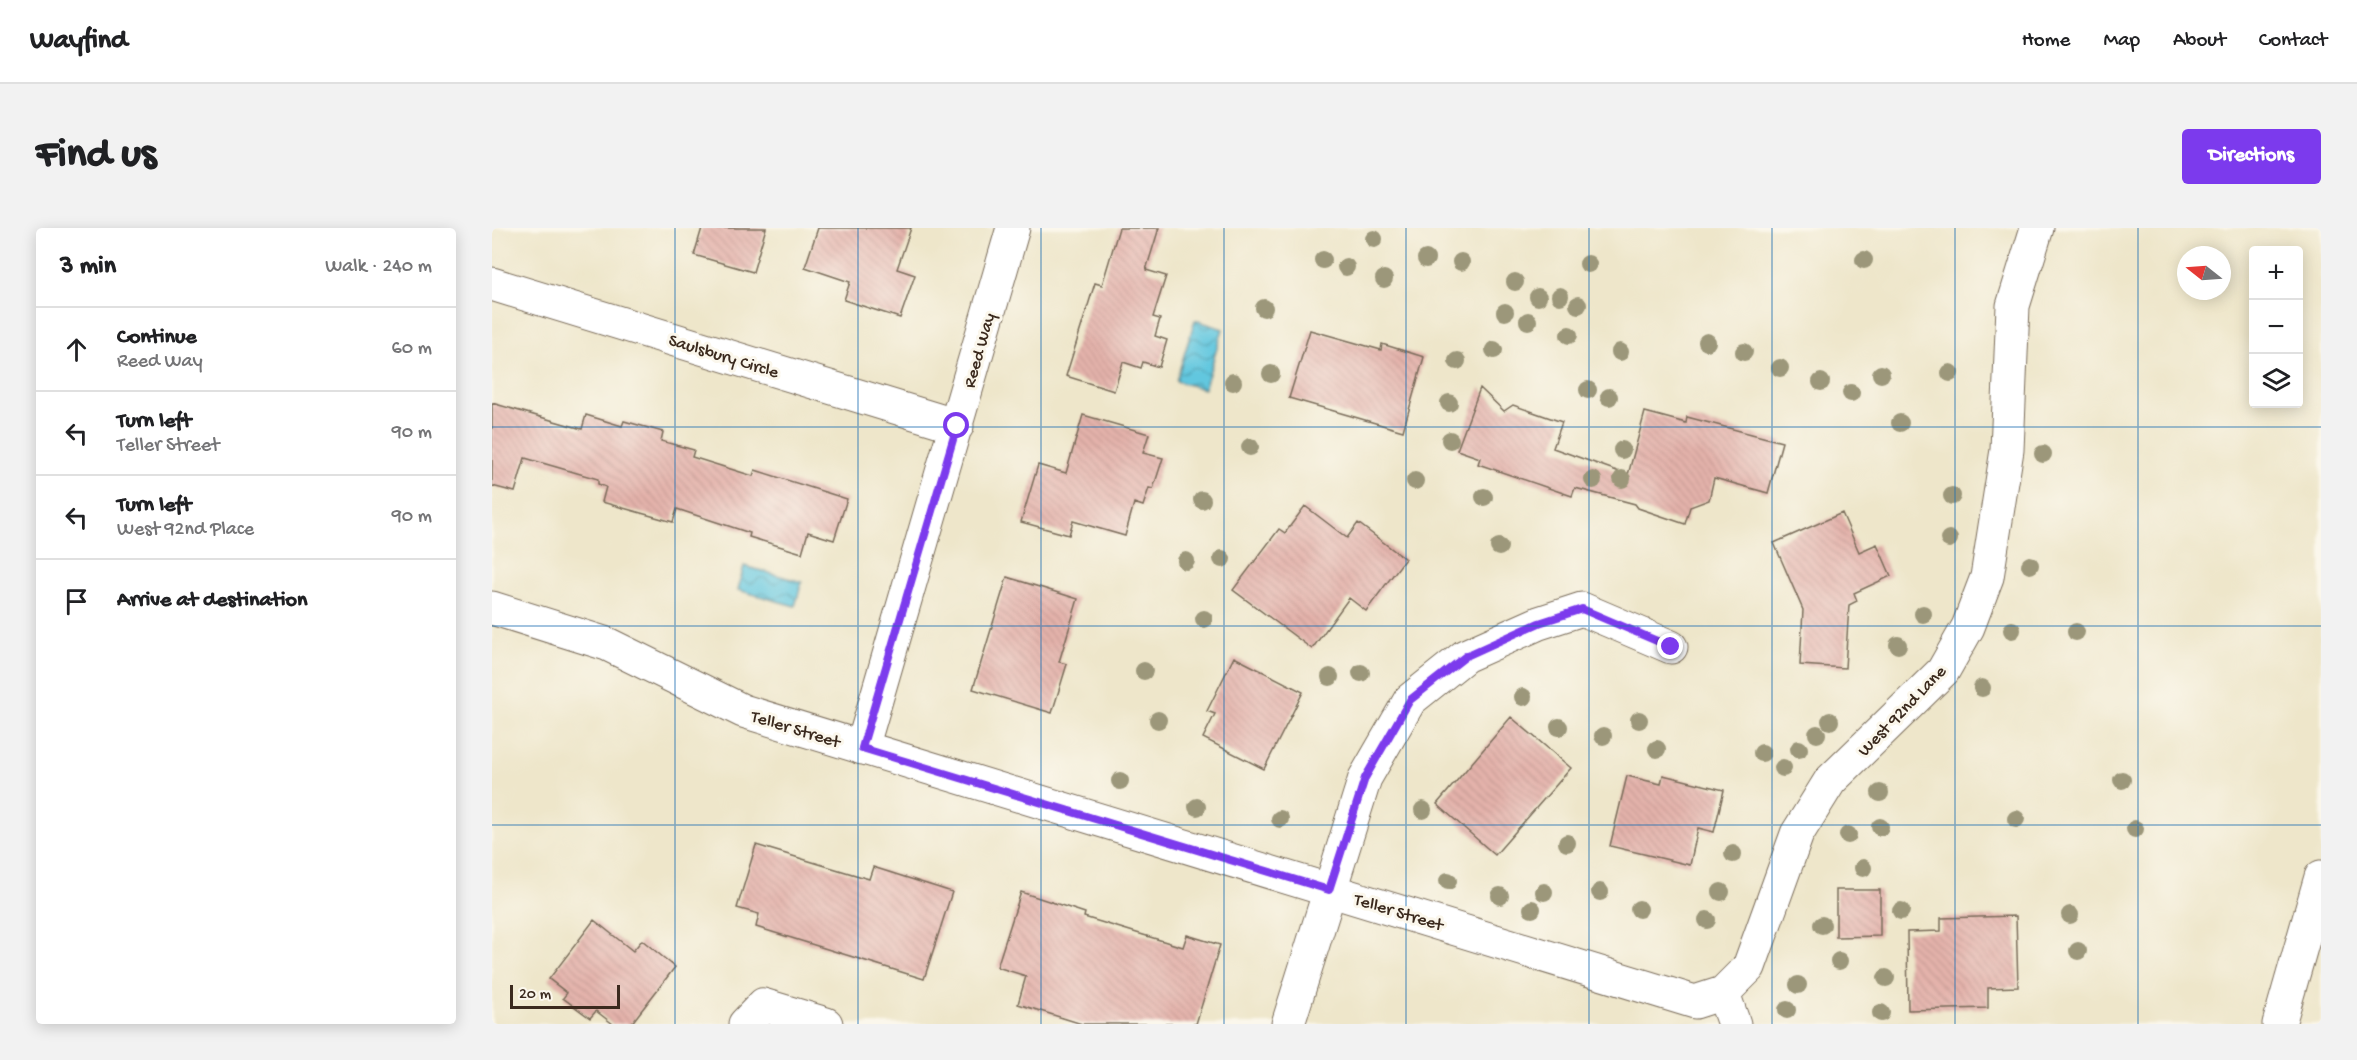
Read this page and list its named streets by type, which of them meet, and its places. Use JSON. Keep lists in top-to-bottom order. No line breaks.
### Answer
{"streets":{"street":["Reed Way","Saulsbury Circle","West 92nd Lane","Teller Street"]},"crossings":[["Reed Way","Saulsbury Circle"],["Reed Way","Teller Street"],["West 92nd Lane","Teller Street"]],"scale_bar":"20 m","north":"left","page":{"header":"Wayfind","nav":["Home","Map","About","Contact"],"buttons":"Directions","title":"Find us","heading":["3 min","Walk · 240 m"],"map_buttons":["+","−"],"list":[["Continue","Reed Way","60 m"],["Turn left","Teller Street","90 m"],["Turn left","West 92nd Place","90 m"],"Arrive at destination"],"scale":"20 m"}}
